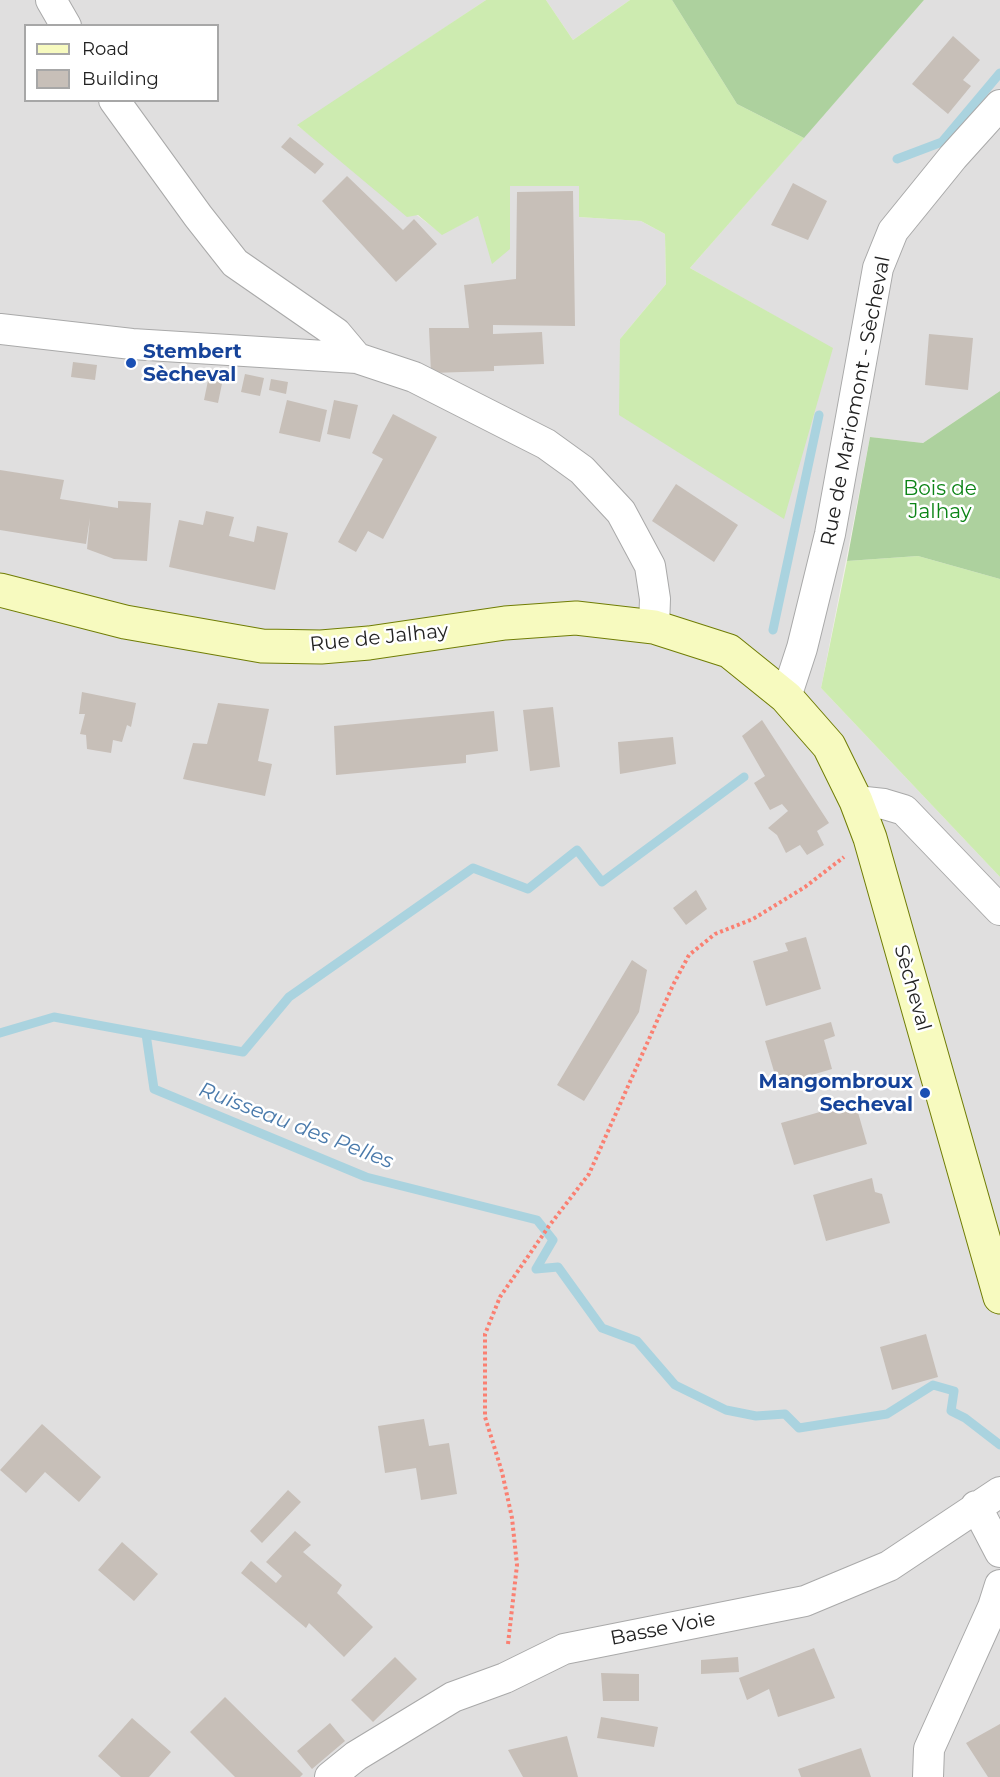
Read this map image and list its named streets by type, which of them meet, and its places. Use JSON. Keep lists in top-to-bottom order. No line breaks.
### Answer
{"streets":{"main road":["Rue de Jalhay","Sècheval"],"street":["Rue de Mariomont - Sècheval","Basse Voie"]},"crossings":[["Rue de Mariomont - Sècheval","Rue de Jalhay"],["Rue de Mariomont - Sècheval","Sècheval"],["Rue de Jalhay","Sècheval"]],"water":["Ruisseau des Pelles"],"parks":["Bois de Jalhay"],"places":["Stembert Sècheval","Mangombroux Secheval"],"legend":["Road","Building"]}
